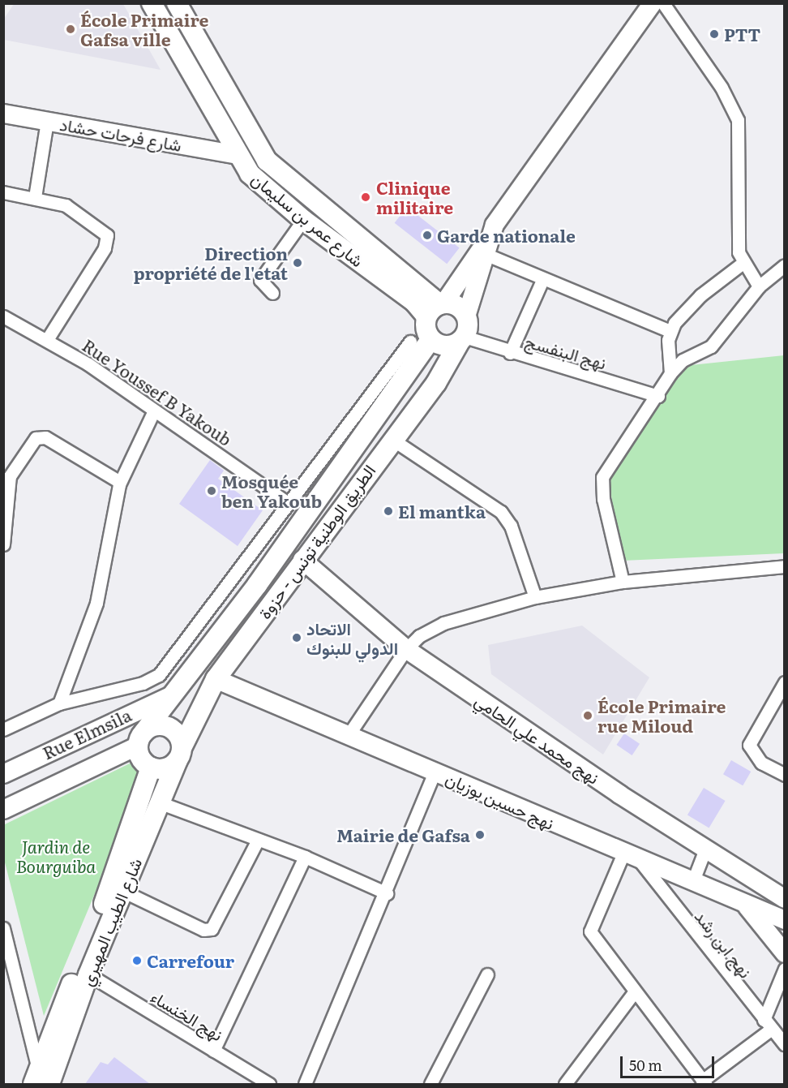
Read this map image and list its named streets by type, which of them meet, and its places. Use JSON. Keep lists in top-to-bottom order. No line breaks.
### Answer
{"streets":{"main road":["شارع عمر بن سليمان","الطريق الوطنية تونس - حزوة","شارع الطيب المهيري"],"street":["شارع فرحات حشاد","نهج البنفسج","Rue Youssef B Yakoub","Rue Elmsila","نهج محمد علي الحامي","نهج حسين بوزيان","نهج ابن رشد","نهج الخنساء"]},"crossings":[["شارع فرحات حشاد","شارع عمر بن سليمان"],["شارع عمر بن سليمان","نهج البنفسج"],["شارع عمر بن سليمان","الطريق الوطنية تونس - حزوة"],["نهج البنفسج","الطريق الوطنية تونس - حزوة"],["الطريق الوطنية تونس - حزوة","Rue Elmsila"],["الطريق الوطنية تونس - حزوة","نهج محمد علي الحامي"],["الطريق الوطنية تونس - حزوة","نهج حسين بوزيان"],["الطريق الوطنية تونس - حزوة","شارع الطيب المهيري"],["نهج حسين بوزيان","نهج ابن رشد"],["شارع الطيب المهيري","نهج الخنساء"]],"parks":["Jardin de Bourguiba"],"places":["École Primaire Gafsa ville","PTT","Clinique militaire","Garde nationale","Direction propriété de l'etat","Mosquée ben Yakoub","El mantka","الاتحاد الدولي للبنوك","École Primaire rue Miloud","Mairie de Gafsa","Carrefour"],"scale_bar":"50 m"}
